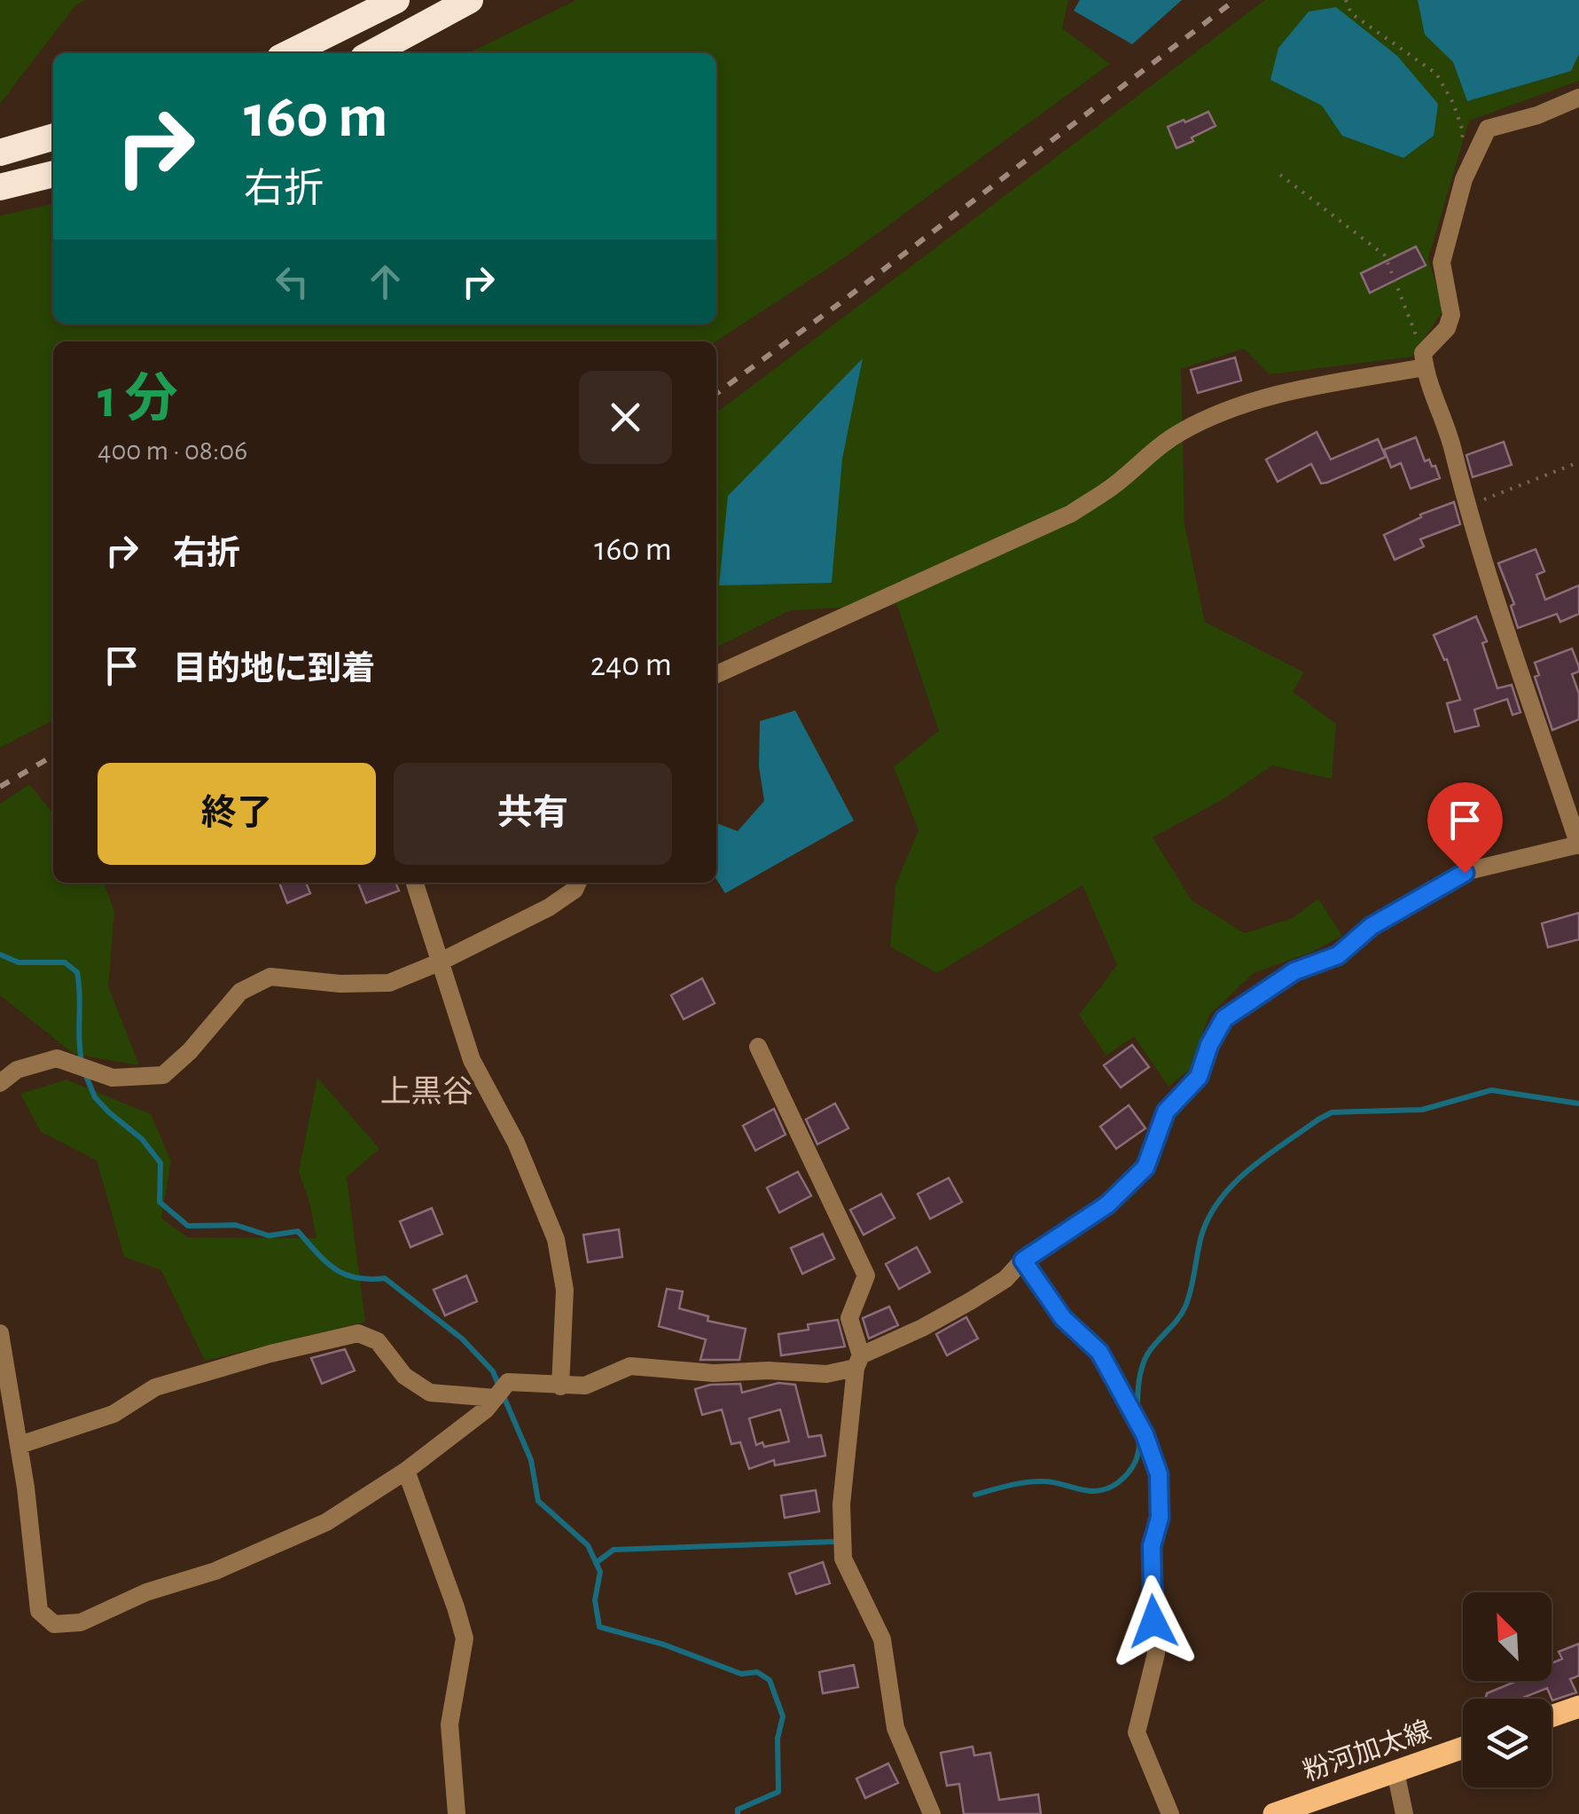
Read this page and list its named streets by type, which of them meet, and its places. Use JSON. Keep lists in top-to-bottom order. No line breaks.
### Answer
{"streets":{"main road":["粉河加太線"]},"districts":["上黒谷"],"north":"top left","page":{"turn":["160 m","右折"],"heading":["1 分","400 m · 08:06"],"list":[{"name":"右折","value":"160 m"},{"name":"目的地に到着","value":"240 m"}],"buttons":["終了","共有"]}}
